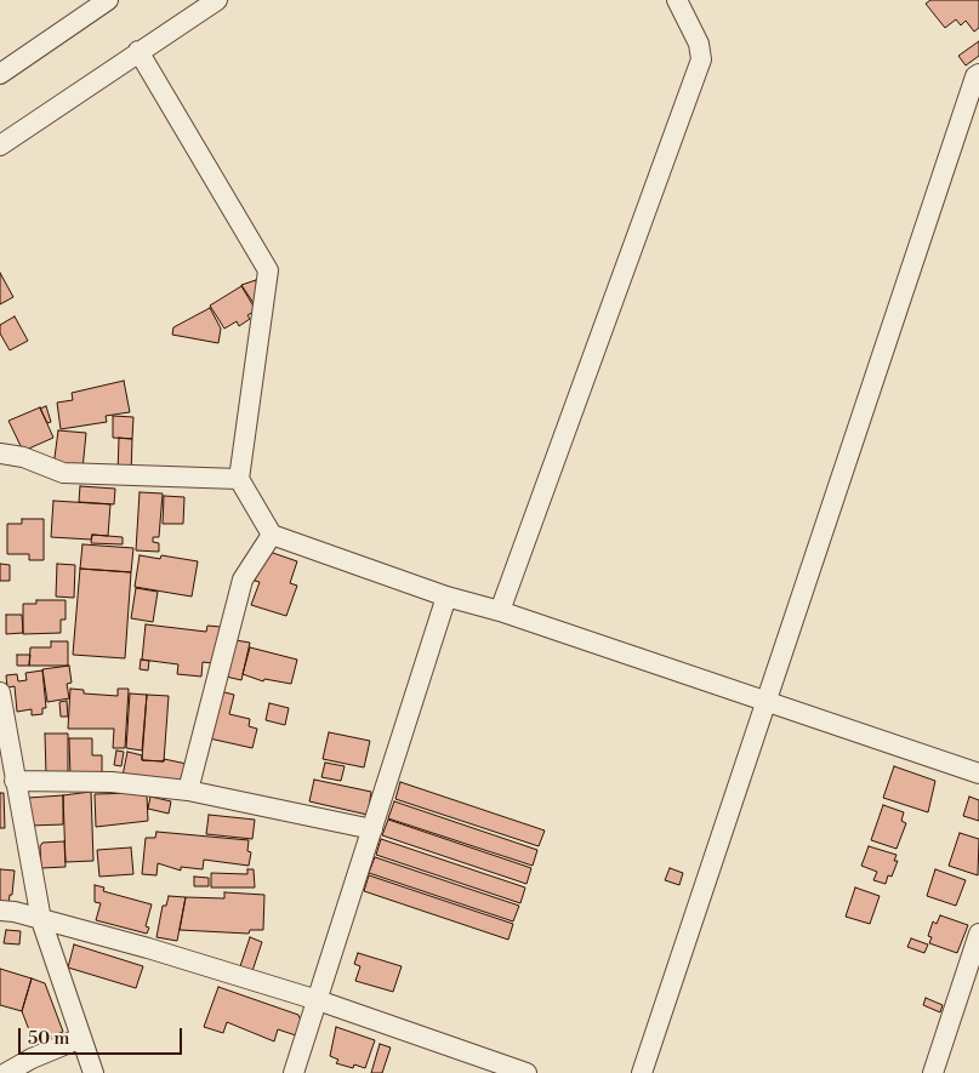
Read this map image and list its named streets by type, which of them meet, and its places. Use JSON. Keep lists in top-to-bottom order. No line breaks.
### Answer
{"scale_bar":"50 m"}
